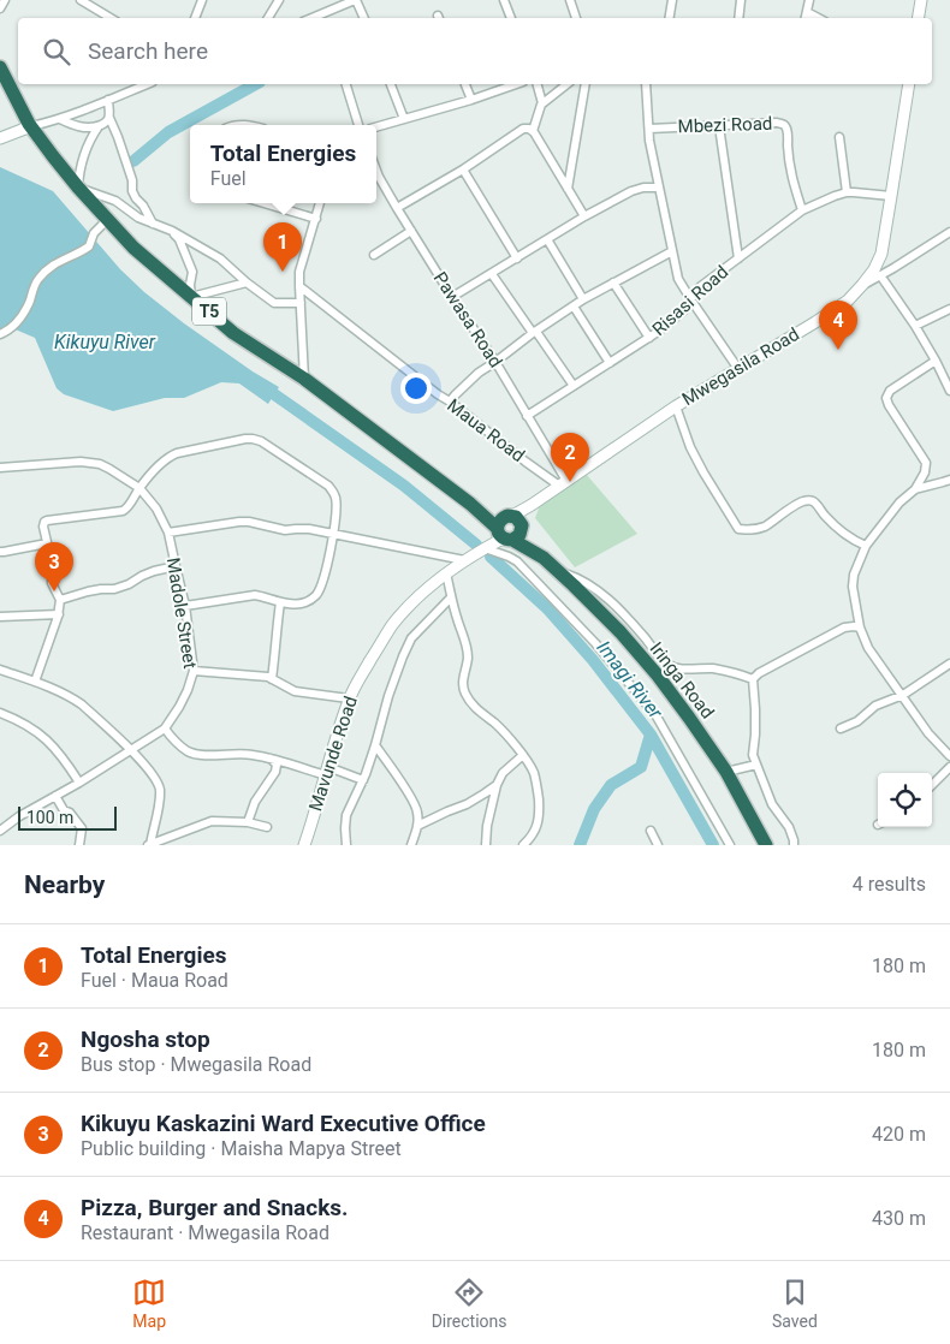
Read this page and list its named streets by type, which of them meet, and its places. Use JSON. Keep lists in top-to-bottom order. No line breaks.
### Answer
{"streets":{"highway":["T5","Iringa Road"],"street":["Mbezi Road","Risasi Road","Pawasa Road","Mwegasila Road","Maua Road","Madole Street","Mavunde Road"]},"crossings":[["Mbezi Road","Risasi Road"],["Risasi Road","Pawasa Road"],["Risasi Road","Mwegasila Road"],["T5","Mwegasila Road"],["T5","Iringa Road"],["T5","Mavunde Road"],["Pawasa Road","Mwegasila Road"],["Pawasa Road","Maua Road"],["Mwegasila Road","Maua Road"],["Mwegasila Road","Iringa Road"],["Mwegasila Road","Mavunde Road"],["Iringa Road","Mavunde Road"]],"water":["Kikuyu River","Imagi River"],"scale_bar":"100 m","page":{"search":"Search here","popup":["Total Energies","Fuel"],"pins":["1","4","2","3"],"scale":"100 m","heading":["Nearby","4 results"],"list":[{"mark":"1","name":"Total Energies","note":"Fuel · Maua Road","value":"180 m"},{"mark":"2","name":"Ngosha stop","note":"Bus stop · Mwegasila Road","value":"180 m"},{"mark":"3","name":"Kikuyu Kaskazini Ward Executive Office","note":"Public building · Maisha Mapya Street","value":"420 m"},{"mark":"4","name":"Pizza, Burger and Snacks.","note":"Restaurant · Mwegasila Road","value":"430 m"}],"nav":["Map","Directions","Saved"]}}
